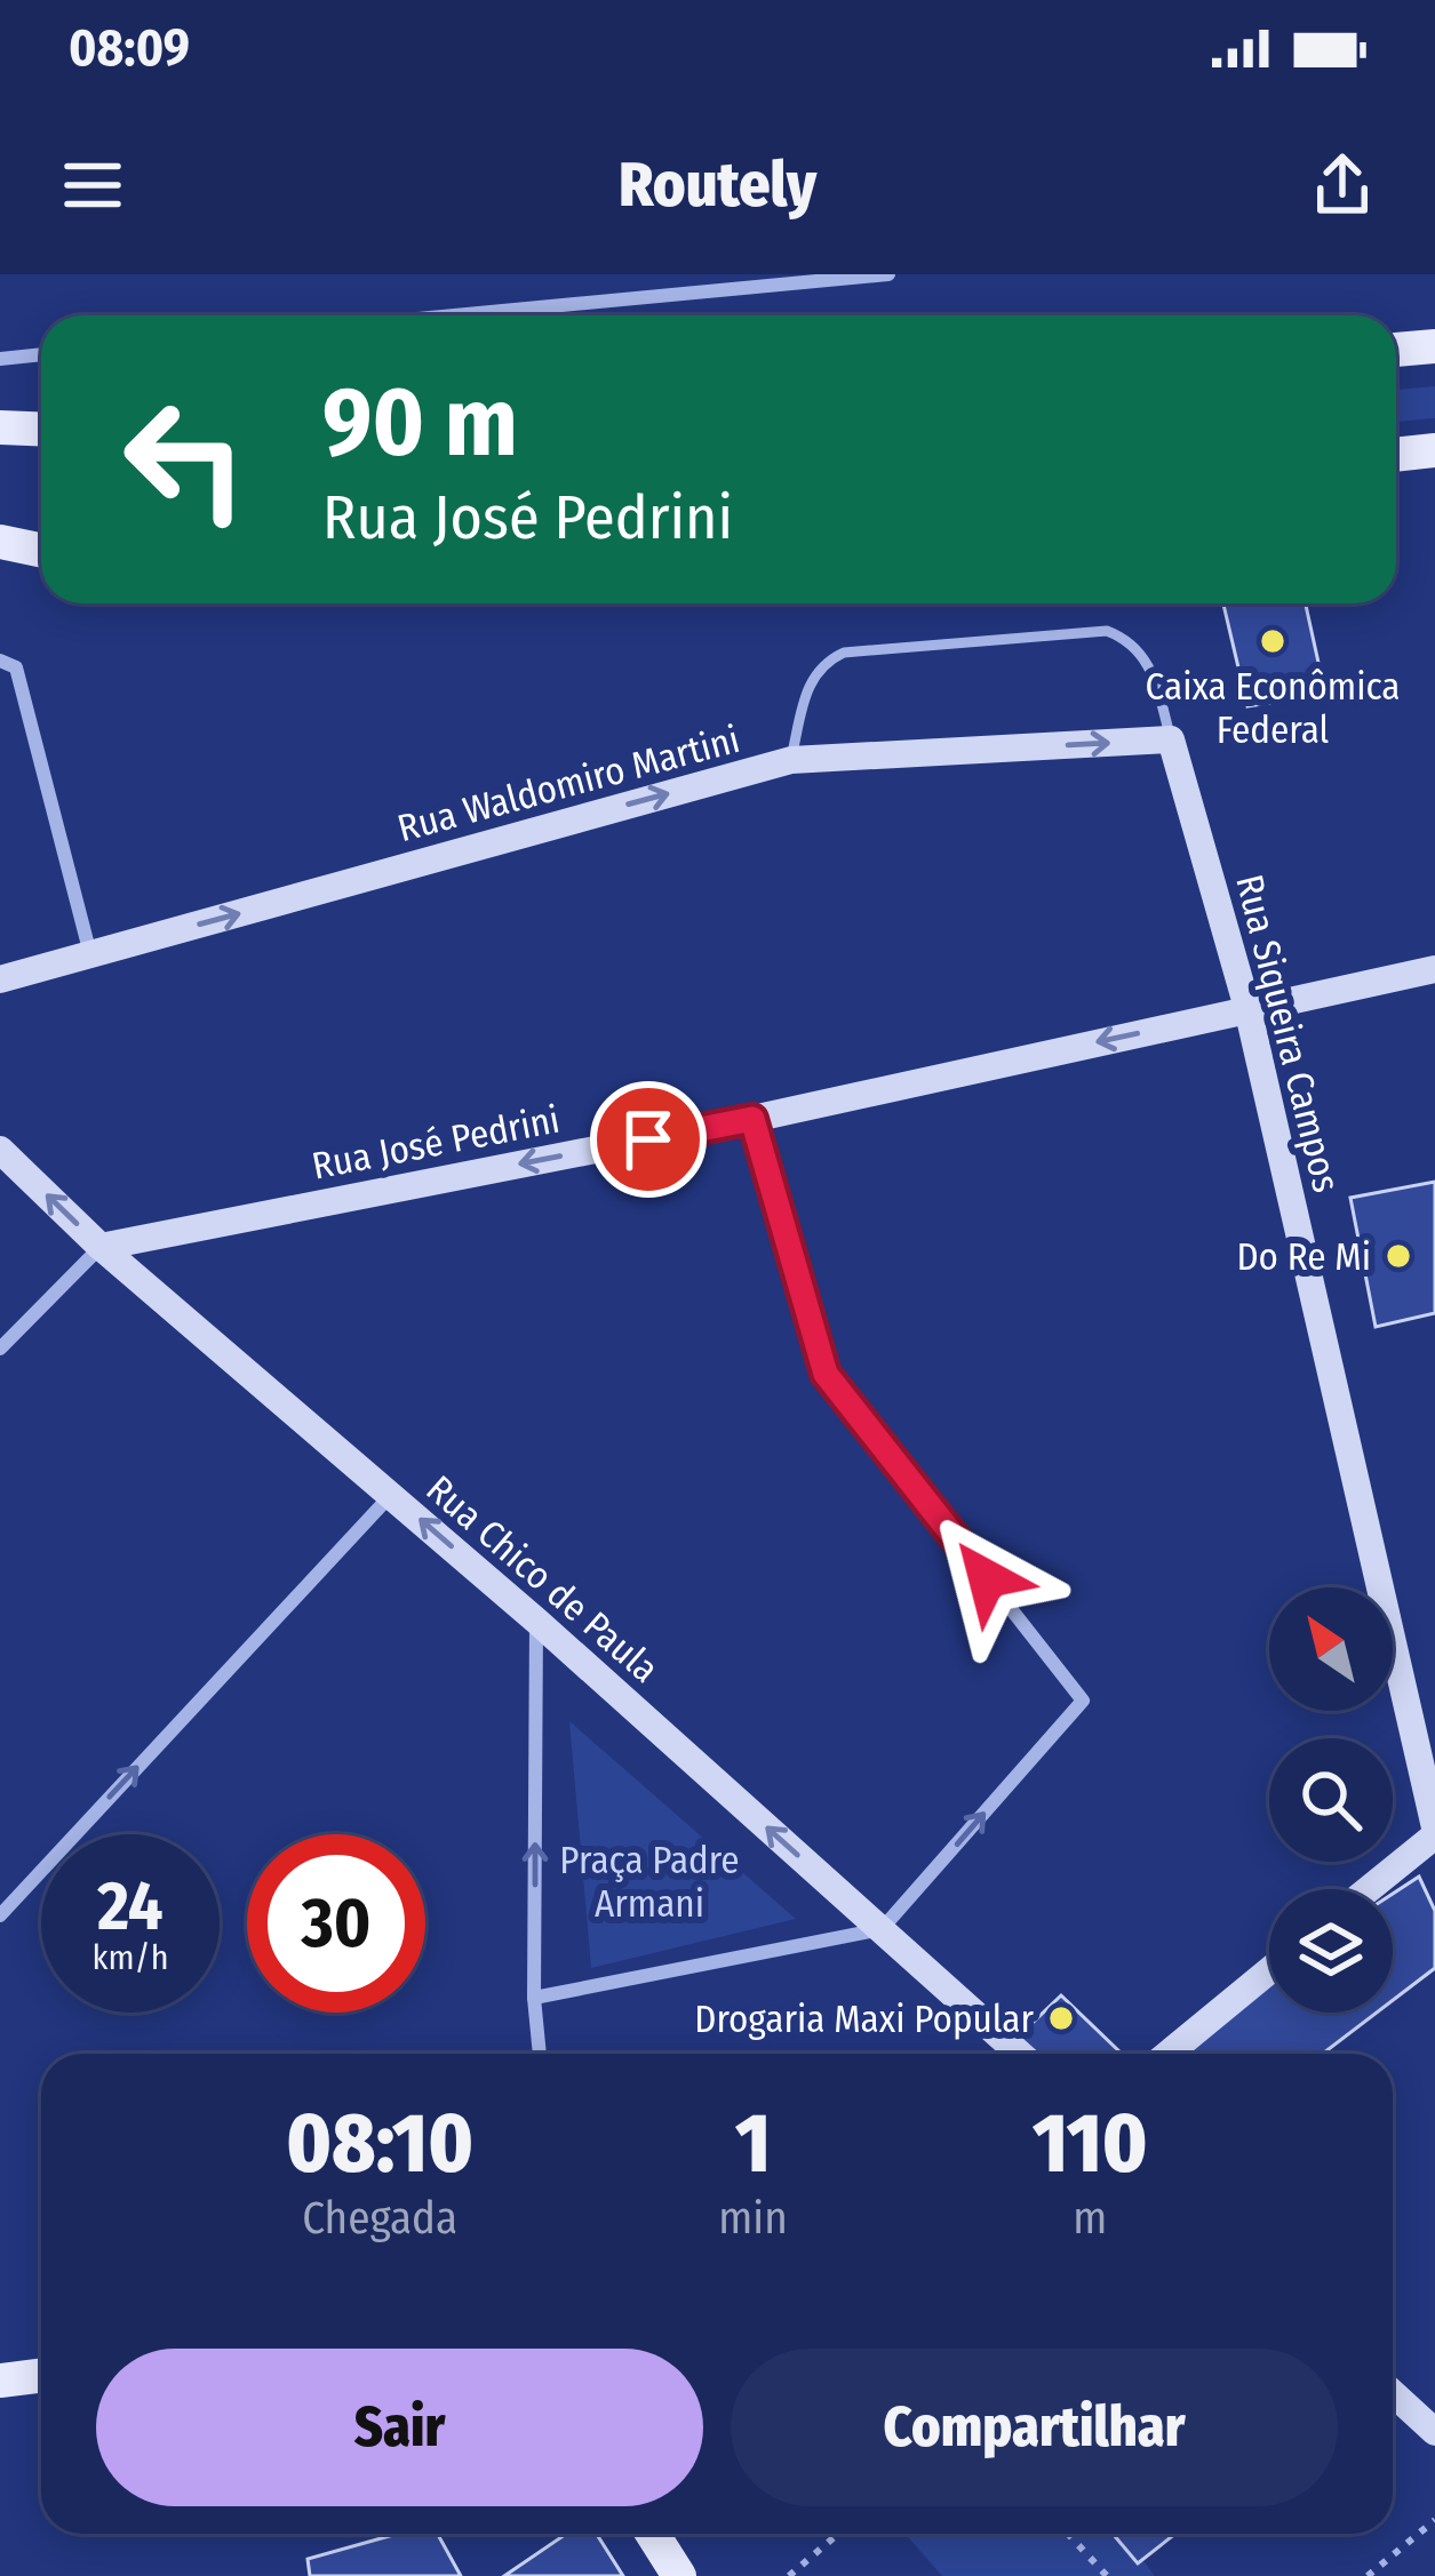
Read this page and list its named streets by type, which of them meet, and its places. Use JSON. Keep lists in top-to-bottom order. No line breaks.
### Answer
{"streets":{"main road":["Rua Waldomiro Martini","Rua Siqueira Campos","Rua José Pedrini","Rua Chico de Paula"]},"crossings":[["Rua Waldomiro Martini","Rua Siqueira Campos"],["Rua Siqueira Campos","Rua José Pedrini"],["Rua José Pedrini","Rua Chico de Paula"]],"one_way":["Rua Waldomiro Martini","Rua José Pedrini","Rua Chico de Paula"],"parks":["Praça Padre Armani"],"places":["Caixa Econômica Federal","Do Re Mi","Drogaria Maxi Popular"],"north":"top left","page":{"status":"08:09","header":"Routely","turn":["90 m","Rua José Pedrini"],"speed":"24 km/h","limit":"30","eta":["08:10","Chegada","1","min","110","m"],"buttons":["Sair","Compartilhar"]}}
